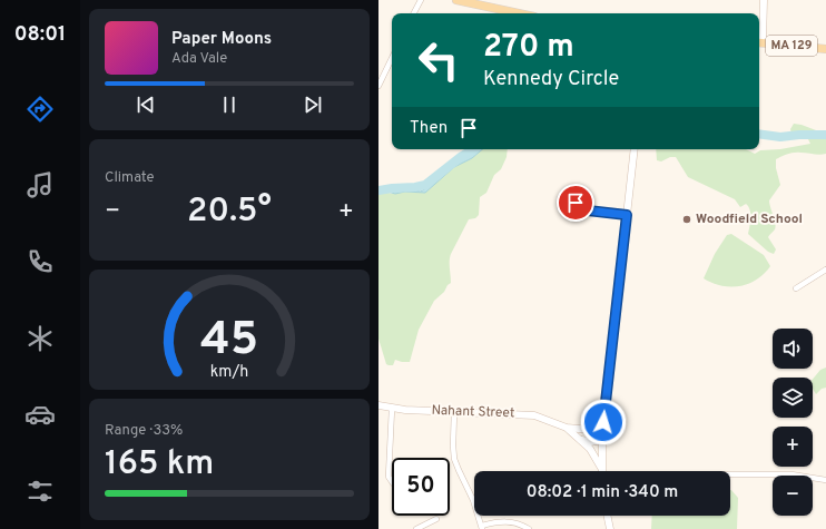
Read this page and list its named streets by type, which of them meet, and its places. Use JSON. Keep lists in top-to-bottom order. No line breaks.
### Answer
{"streets":{"main road":["MA 129","Nahant Street"]},"places":["Woodfield School"],"page":{"tabs":"08:01","turn":["270 m","Kennedy Circle"],"song":["Paper Moons","Ada Vale"],"then":"Then","tile":["Climate",["Range · 33%","165 km"]],"heat":["−","20.5°","+"],"map_buttons":["+","−"],"limit":"50","trip":"08:02 · 1 min · 340 m","gauge":["45","km/h"]}}
